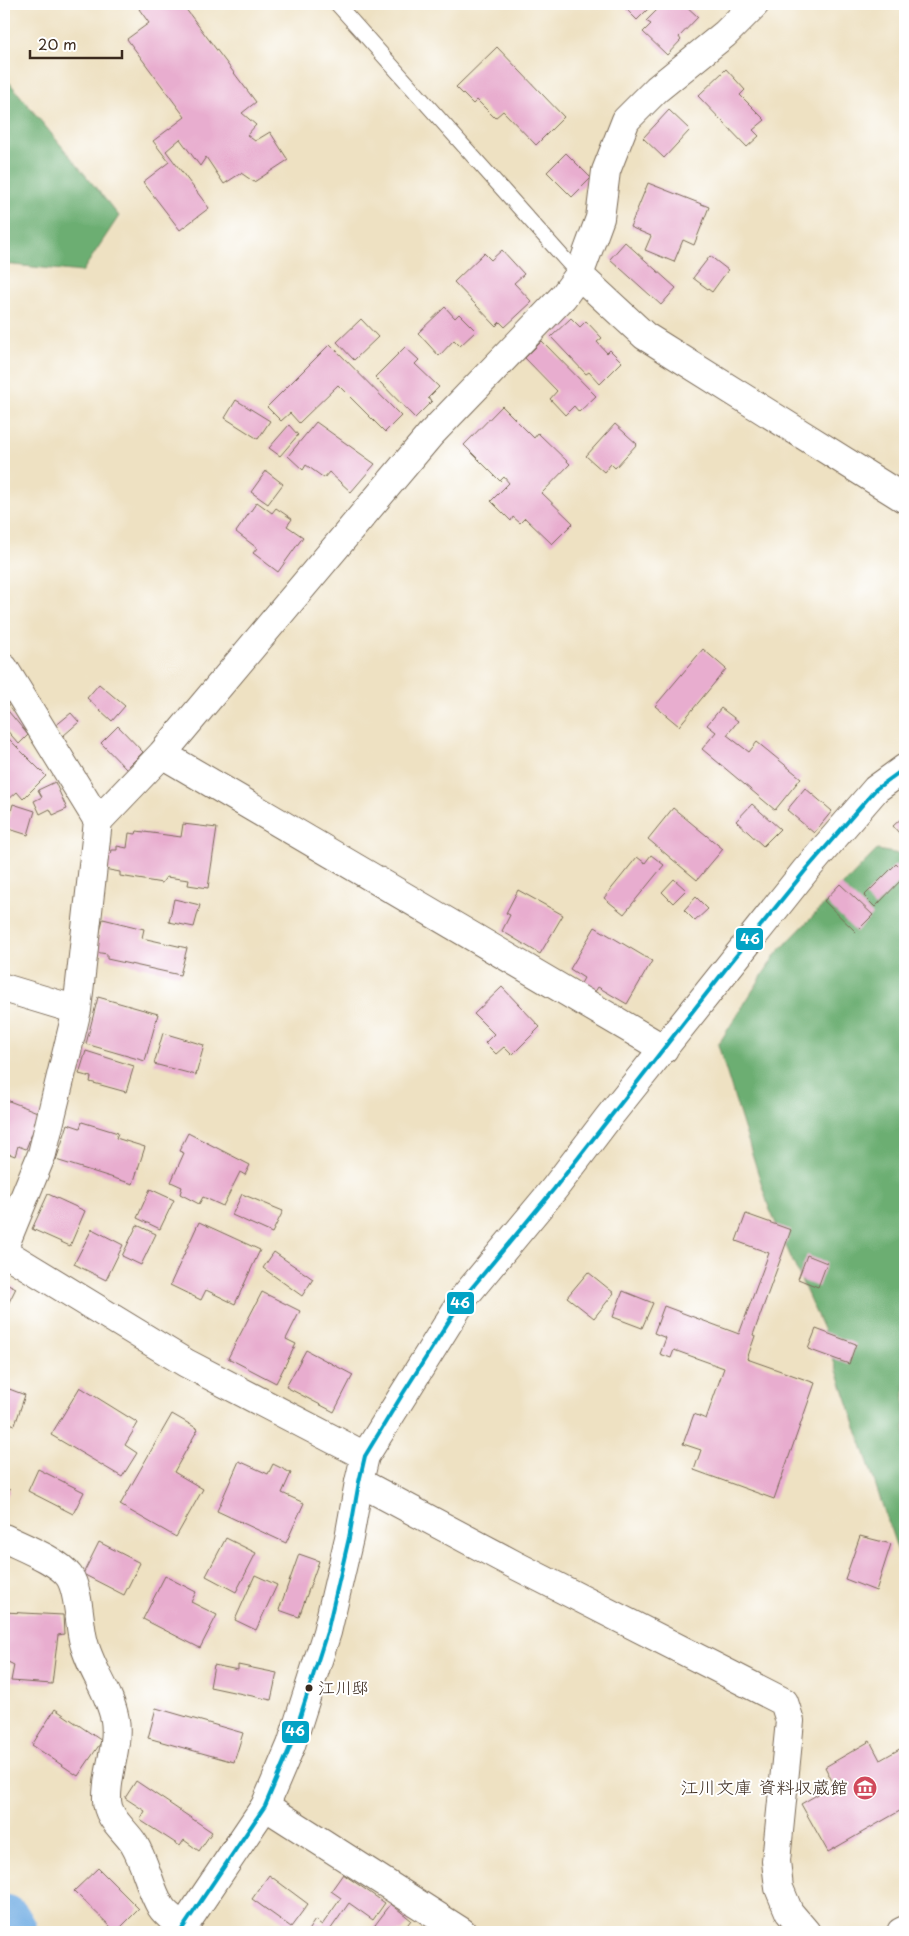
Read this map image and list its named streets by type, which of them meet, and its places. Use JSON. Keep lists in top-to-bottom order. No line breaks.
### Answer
{"places":{"other":["江川邸"],"museum":["江川文庫 資料収蔵館"]},"lines":["transit line 46"],"scale_bar":"20 m"}
